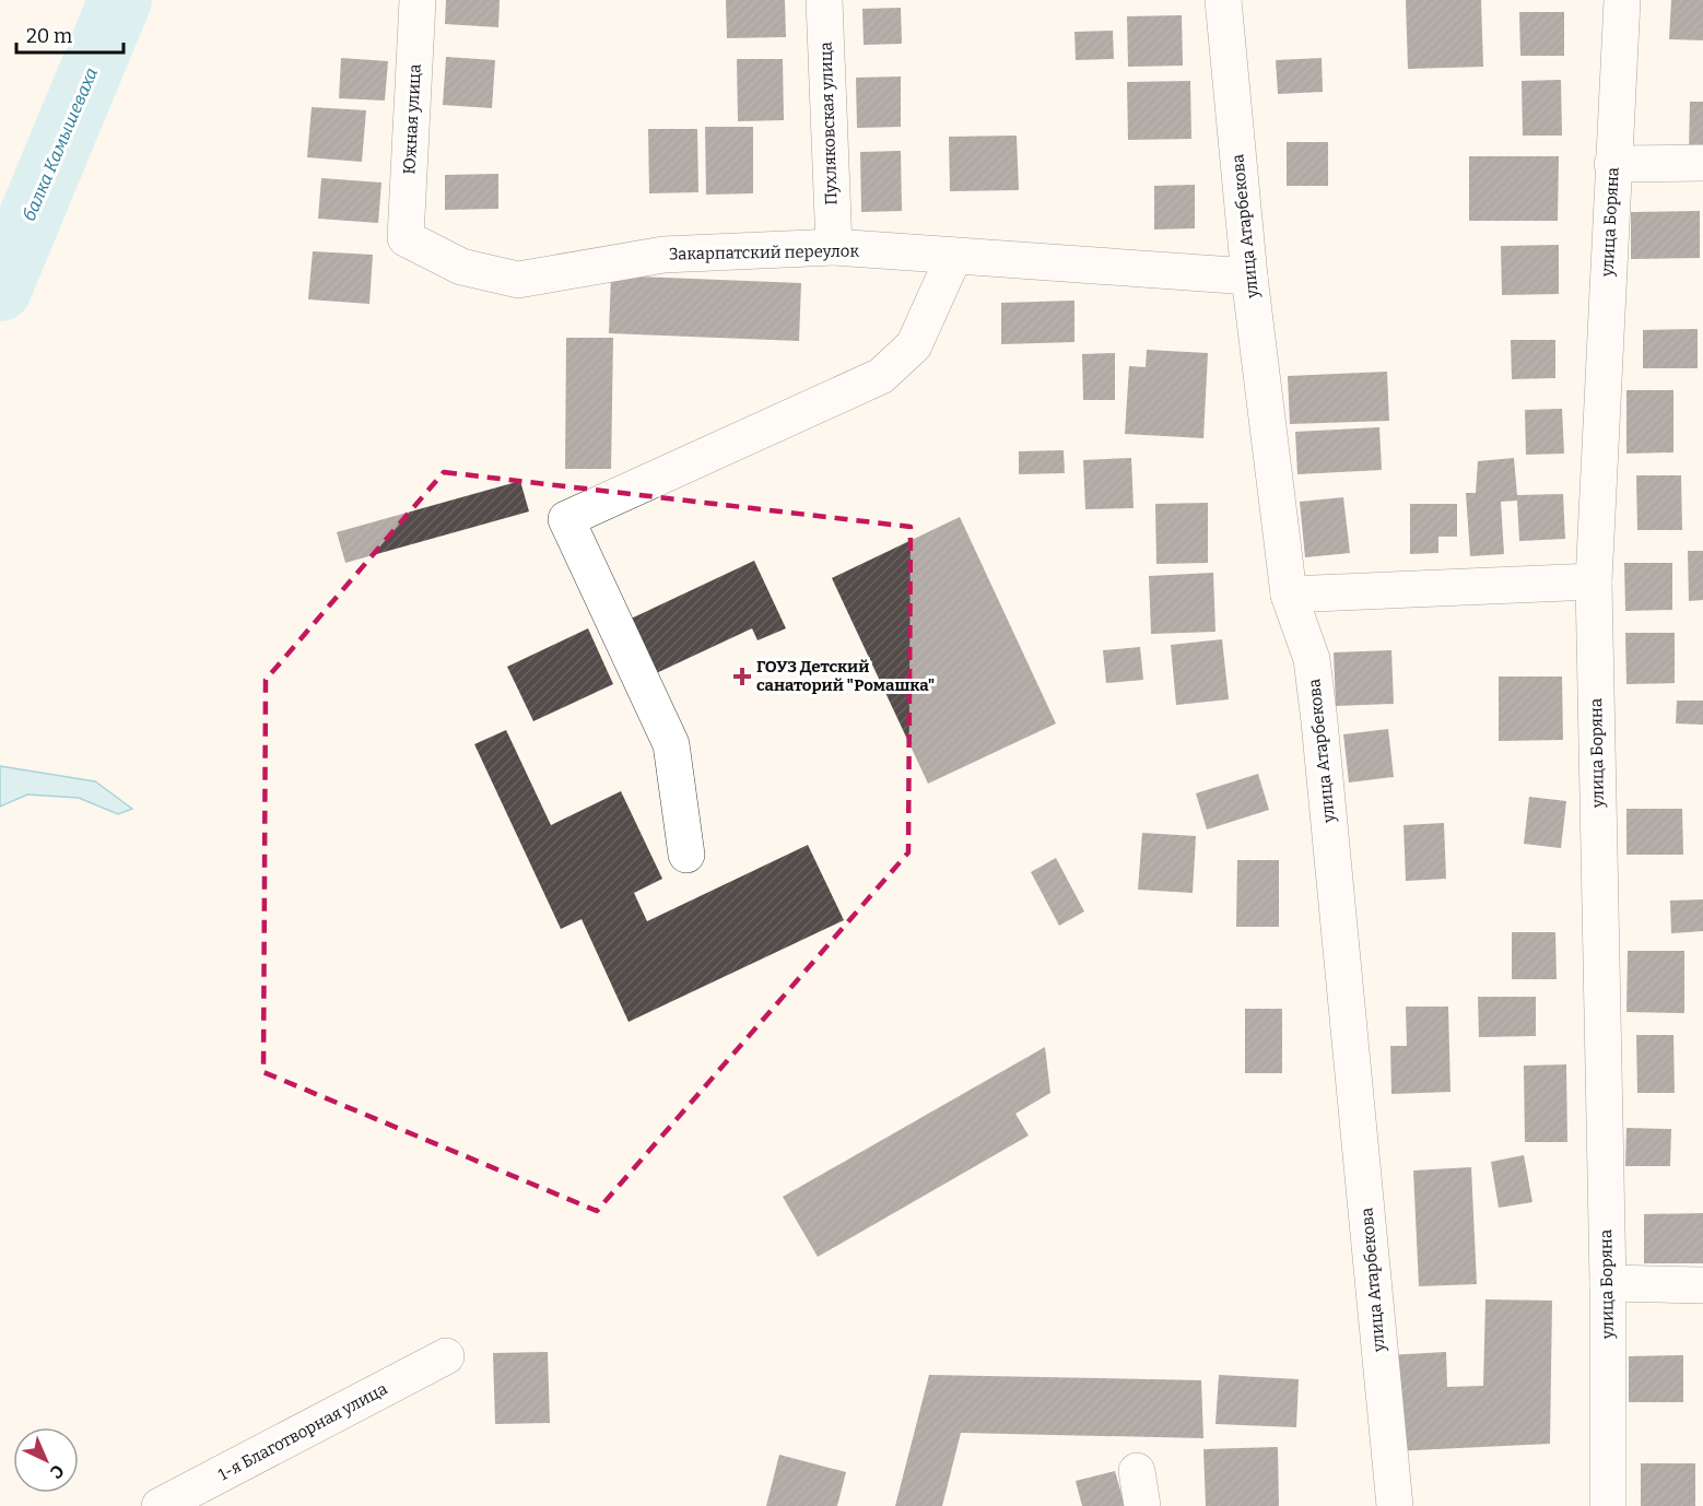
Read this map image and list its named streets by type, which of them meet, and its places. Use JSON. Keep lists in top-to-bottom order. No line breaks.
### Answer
{"streets":{"street":["Южная улица","Пухляковская улица","улица Боряна","улица Атарбекова","Закарпатский переулок","1-я Благотворная улица"]},"crossings":[["Южная улица","Закарпатский переулок"],["Пухляковская улица","Закарпатский переулок"],["улица Атарбекова","Закарпатский переулок"]],"water":["балка Камышеваха"],"places":{"health":["ГОУЗ Детский санаторий \"Ромашка\""]},"scale_bar":"20 m","north":"bottom right"}
